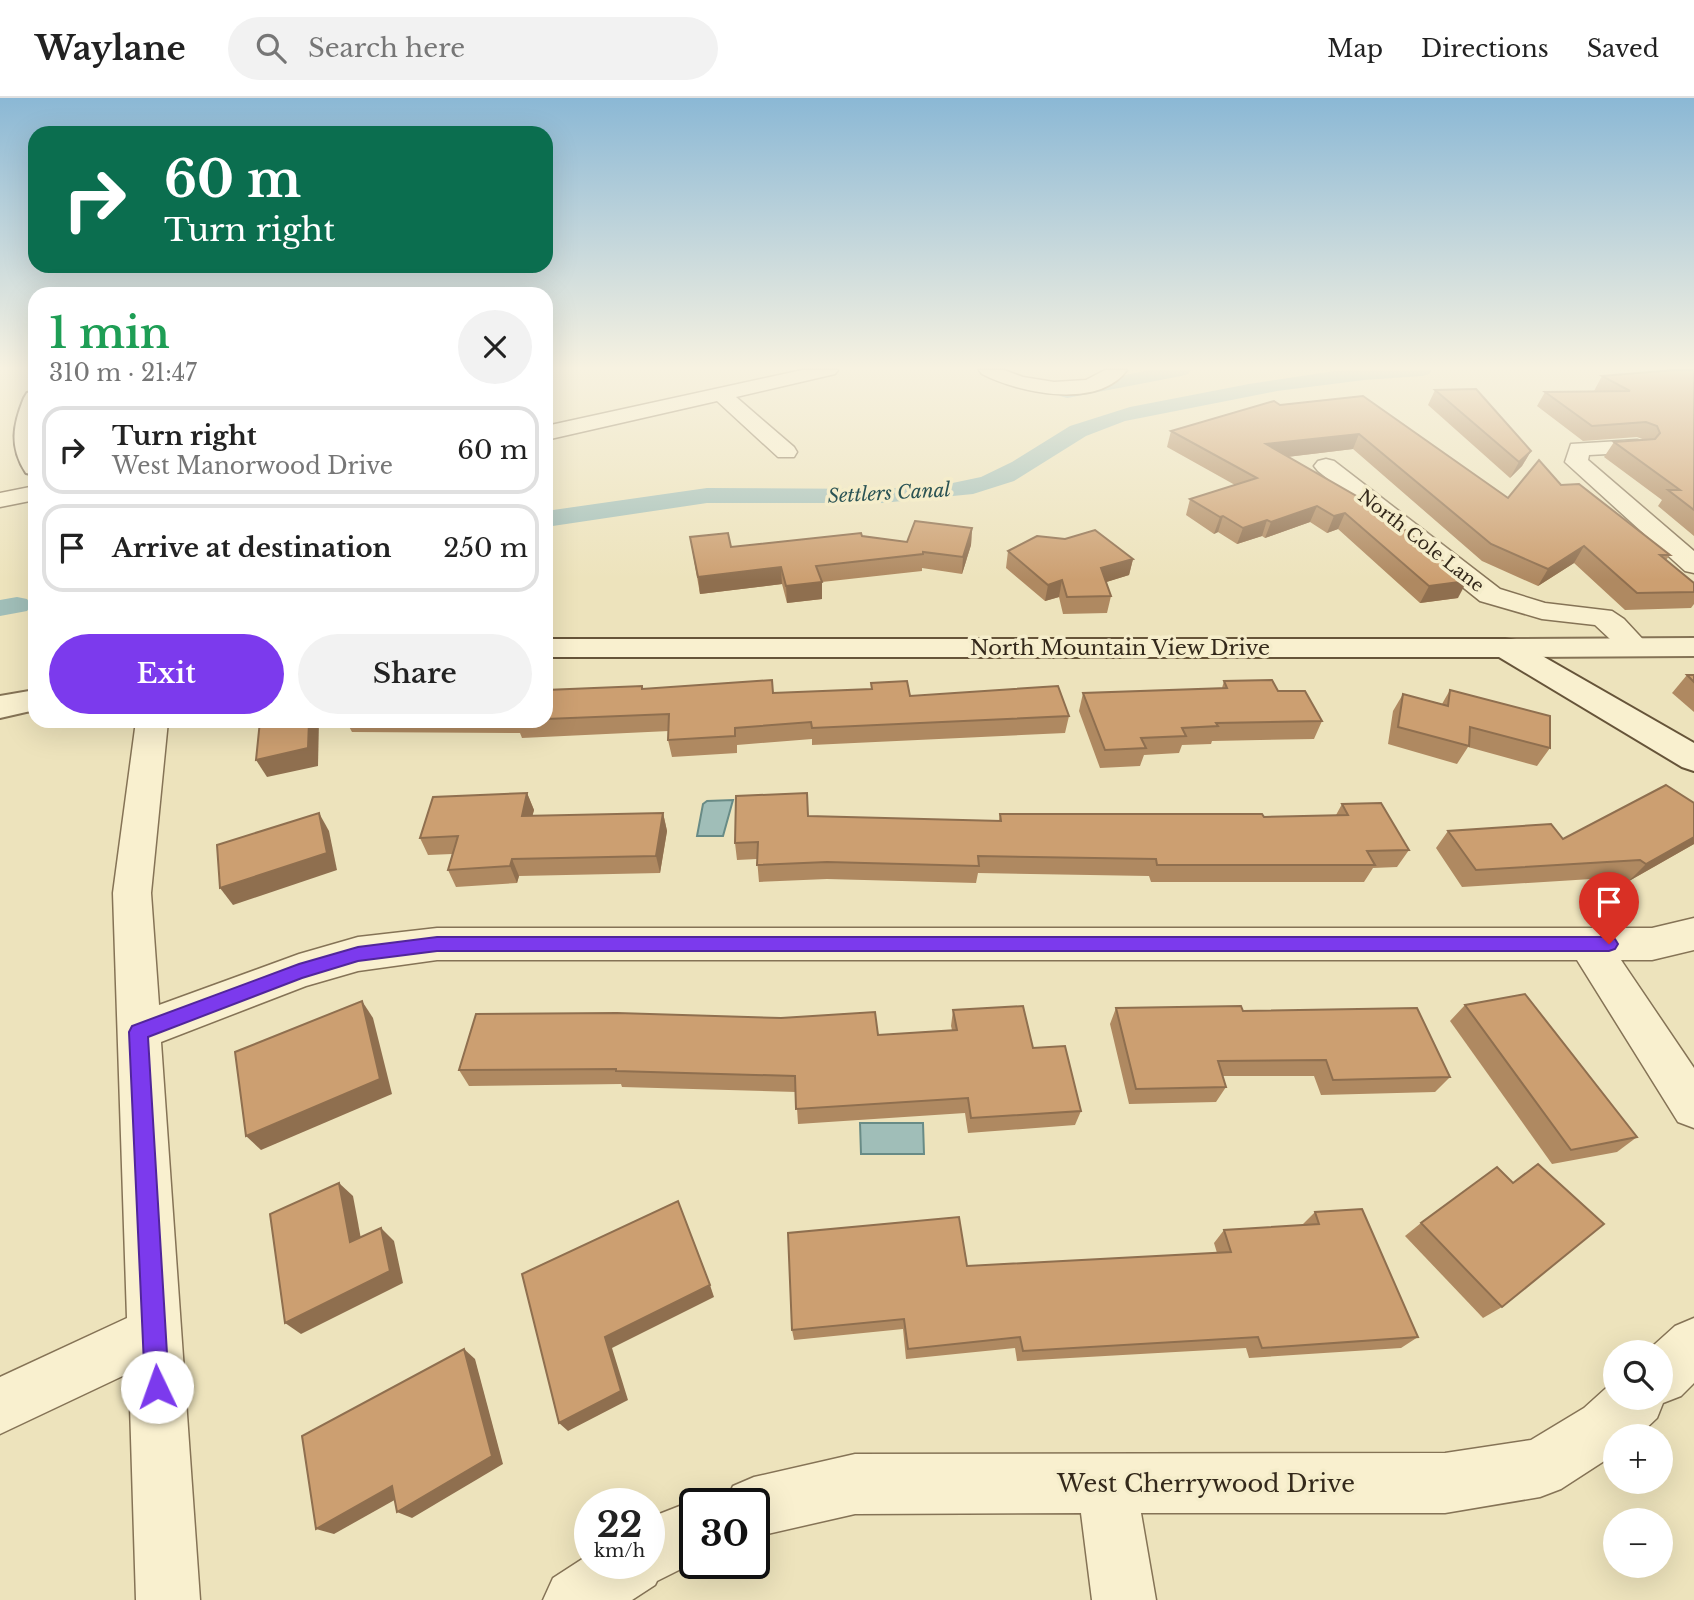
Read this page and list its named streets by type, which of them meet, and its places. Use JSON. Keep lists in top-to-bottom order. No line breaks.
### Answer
{"streets":{"main road":["North Mountain View Drive"],"street":["North Cole Lane","West Cherrywood Drive"]},"crossings":[["North Cole Lane","North Mountain View Drive"]],"water":["Settlers Canal"],"page":{"header":"Waylane","search":"Search here","nav":["Map","Directions","Saved"],"turn":["60 m","Turn right"],"heading":["1 min","310 m · 21:47"],"list":[{"name":"Turn right","note":"West Manorwood Drive","value":"60 m"},{"name":"Arrive at destination","value":"250 m"}],"buttons":["Exit","Share"],"map_buttons":["+","−"],"speed":"22 km/h","limit":"30"}}
